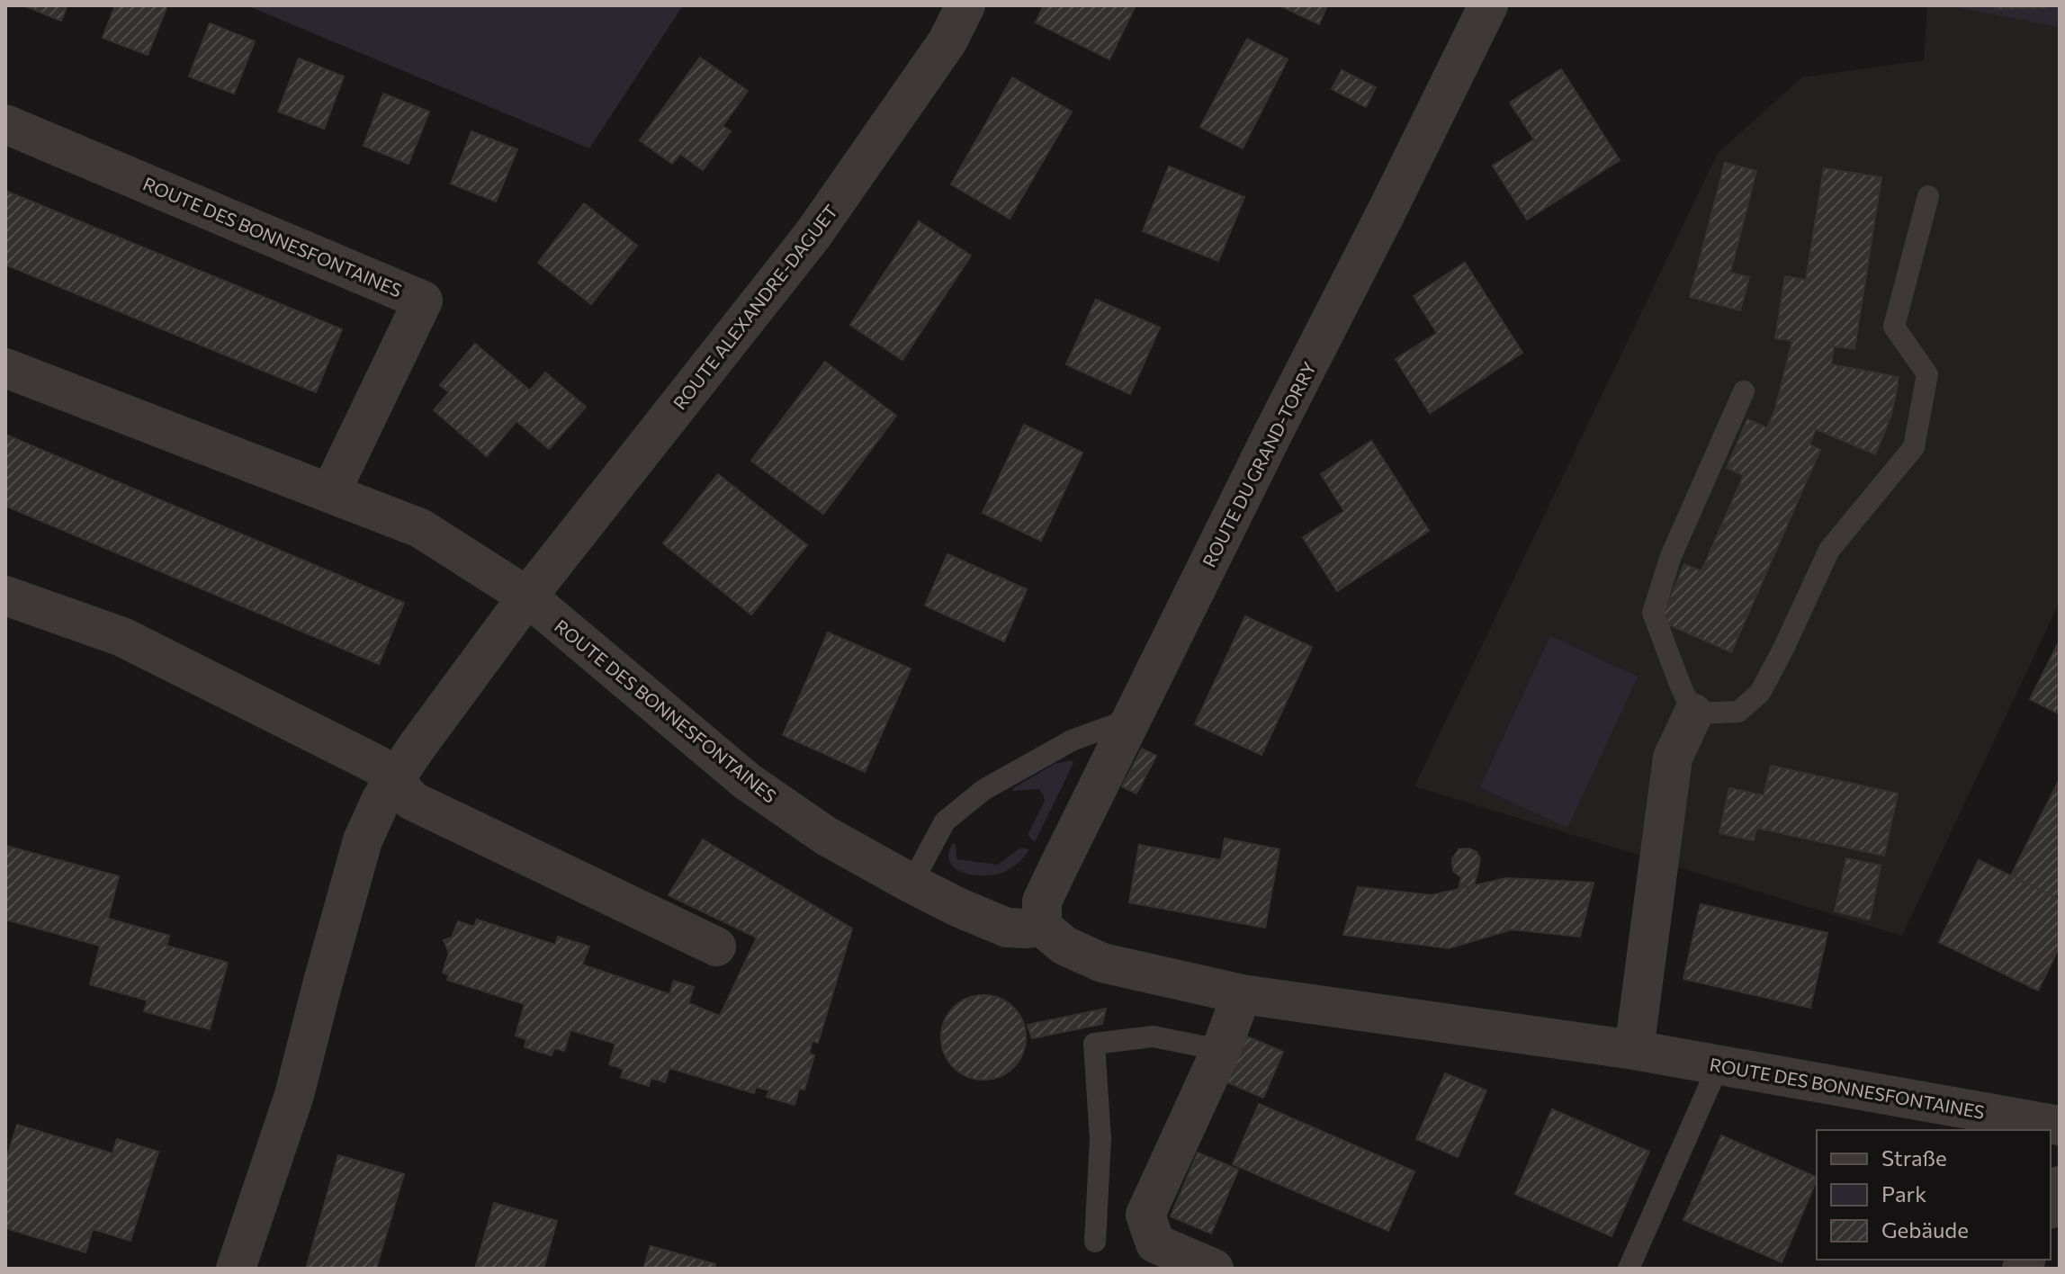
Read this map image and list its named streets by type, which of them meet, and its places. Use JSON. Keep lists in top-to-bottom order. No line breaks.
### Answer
{"streets":{"street":["ROUTE DES BONNESFONTAINES","ROUTE ALEXANDRE-DAGUET","ROUTE DU GRAND-TORRY"]},"crossings":[["ROUTE DES BONNESFONTAINES","ROUTE ALEXANDRE-DAGUET"],["ROUTE DES BONNESFONTAINES","ROUTE DU GRAND-TORRY"]],"legend":["Straße","Park","Gebäude"]}
